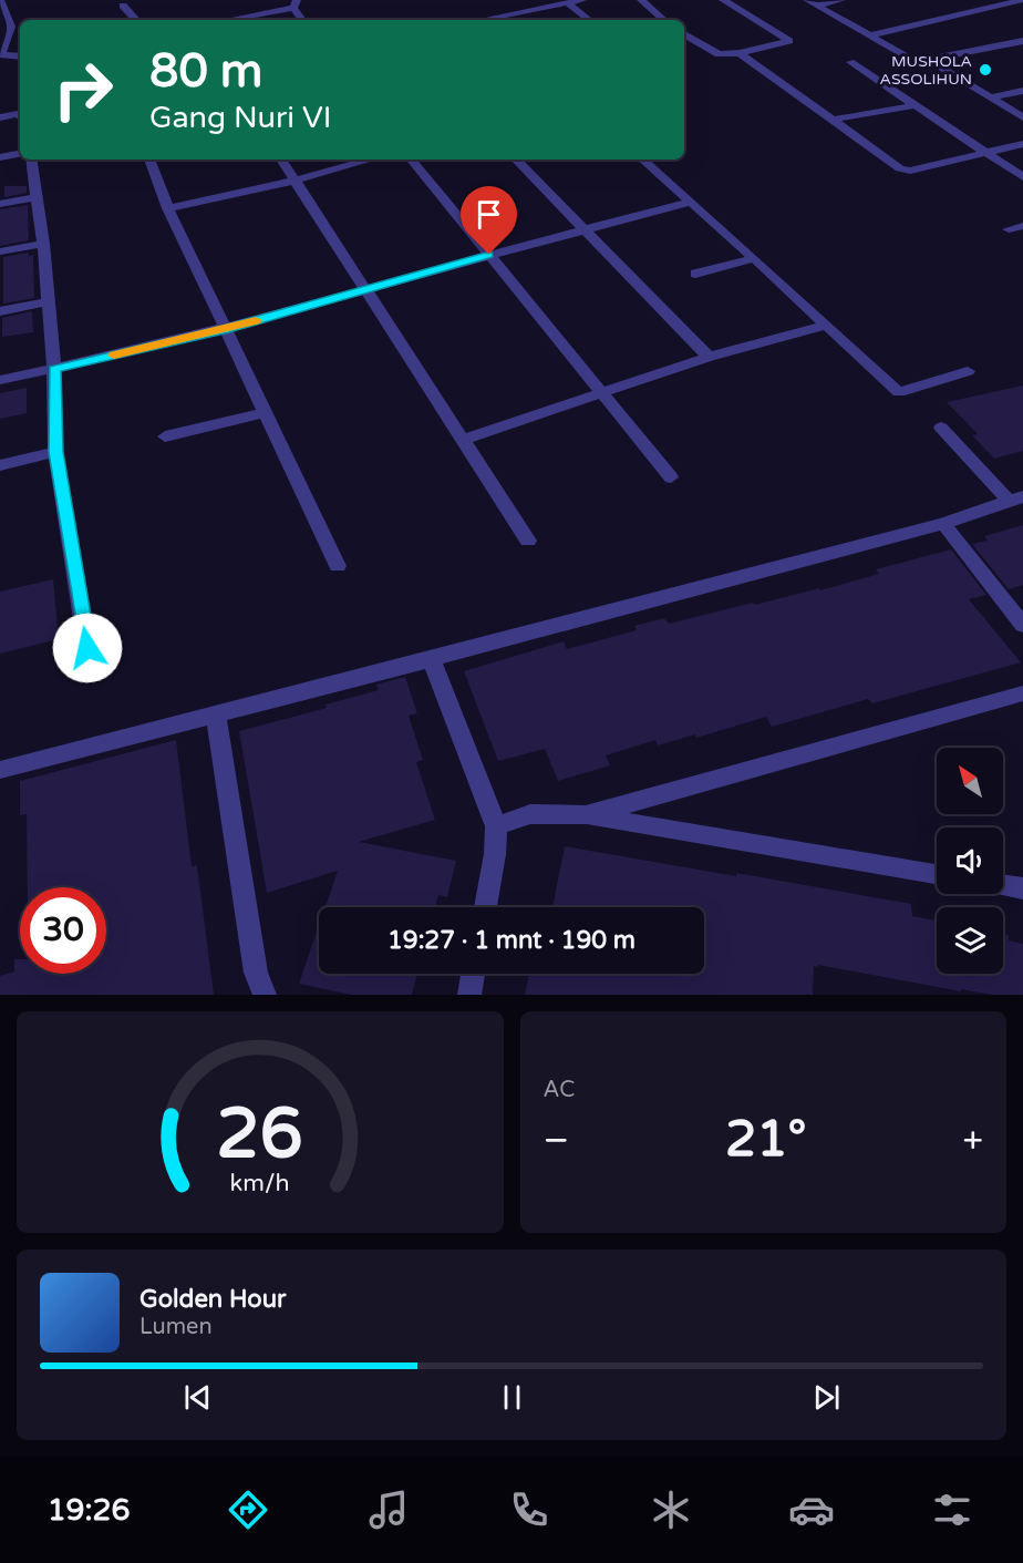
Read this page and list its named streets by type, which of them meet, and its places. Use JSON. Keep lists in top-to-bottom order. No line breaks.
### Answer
{"places":["MUSHOLA ASSOLIHUN"],"north":"top left","page":{"turn":["80 m","Gang Nuri VI"],"limit":"30","trip":"19:27 · 1 mnt · 190 m","tile":"AC","heat":["−","21°","+"],"song":["Golden Hour","Lumen"],"tabs":"19:26","gauge":["26","km/h"]}}
